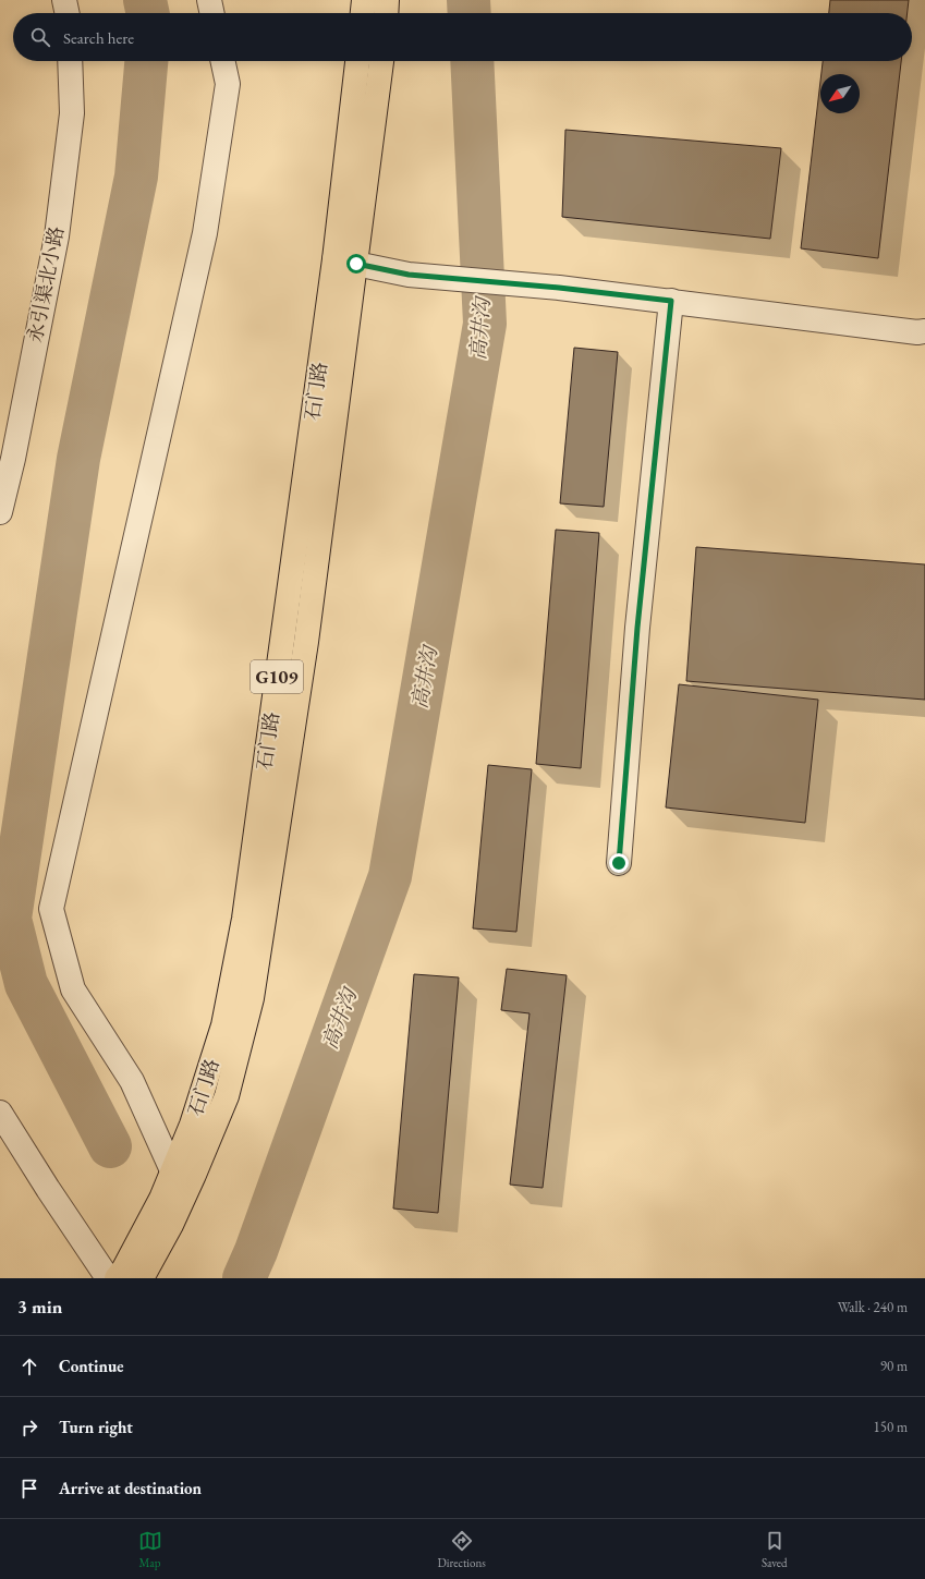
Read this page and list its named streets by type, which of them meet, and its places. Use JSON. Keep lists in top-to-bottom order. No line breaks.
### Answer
{"streets":{"highway":["石门路","G109"],"street":["永引渠北小路"]},"water":["高井沟"],"north":"bottom left","page":{"search":"Search here","heading":["3 min","Walk · 240 m"],"list":[["Continue","90 m"],["Turn right","150 m"],"Arrive at destination"],"nav":["Map","Directions","Saved"]}}
